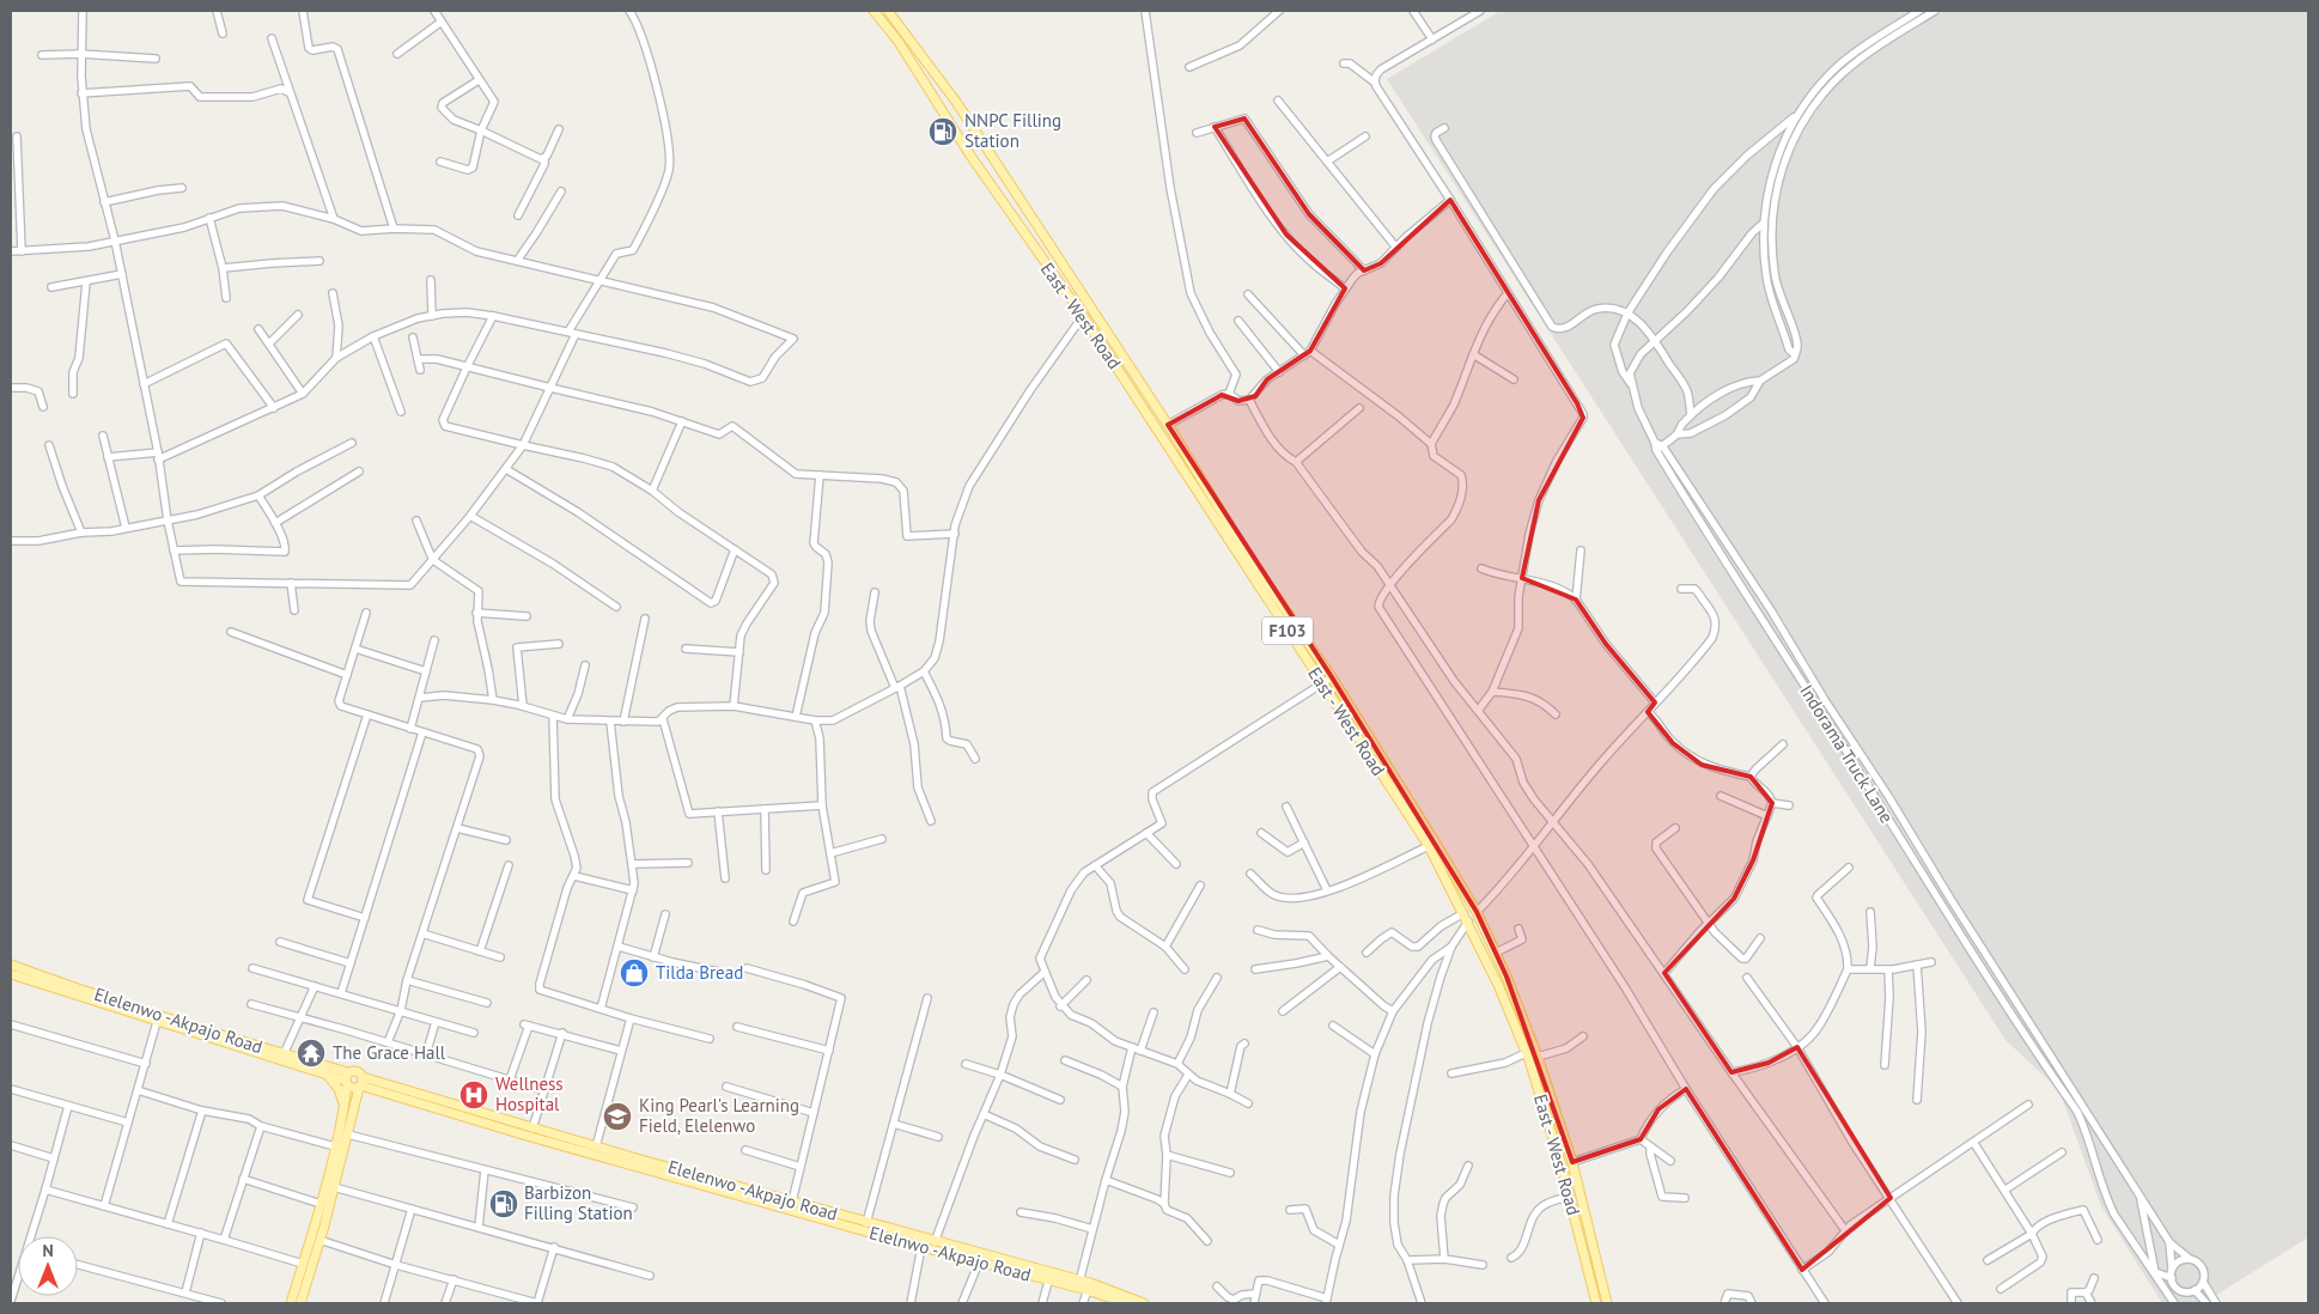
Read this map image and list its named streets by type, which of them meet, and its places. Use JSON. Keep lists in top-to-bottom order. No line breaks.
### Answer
{"streets":{"main road":["East - West Road","F103","Elelenwo -Akpajo Road","Elelnwo -Akpajo Road"],"street":["Indorama Truck Lane"]},"crossings":[["Elelenwo -Akpajo Road","Elelnwo -Akpajo Road"]],"places":{"fuel station":["NNPC Filling Station","Barbizon Filling Station"],"shop":["Tilda Bread"],"temple":["The Grace Hall"],"hospital":["Wellness Hospital"],"school or university":["King Pearl's Learning Field, Elelenwo"]},"north":"top"}
